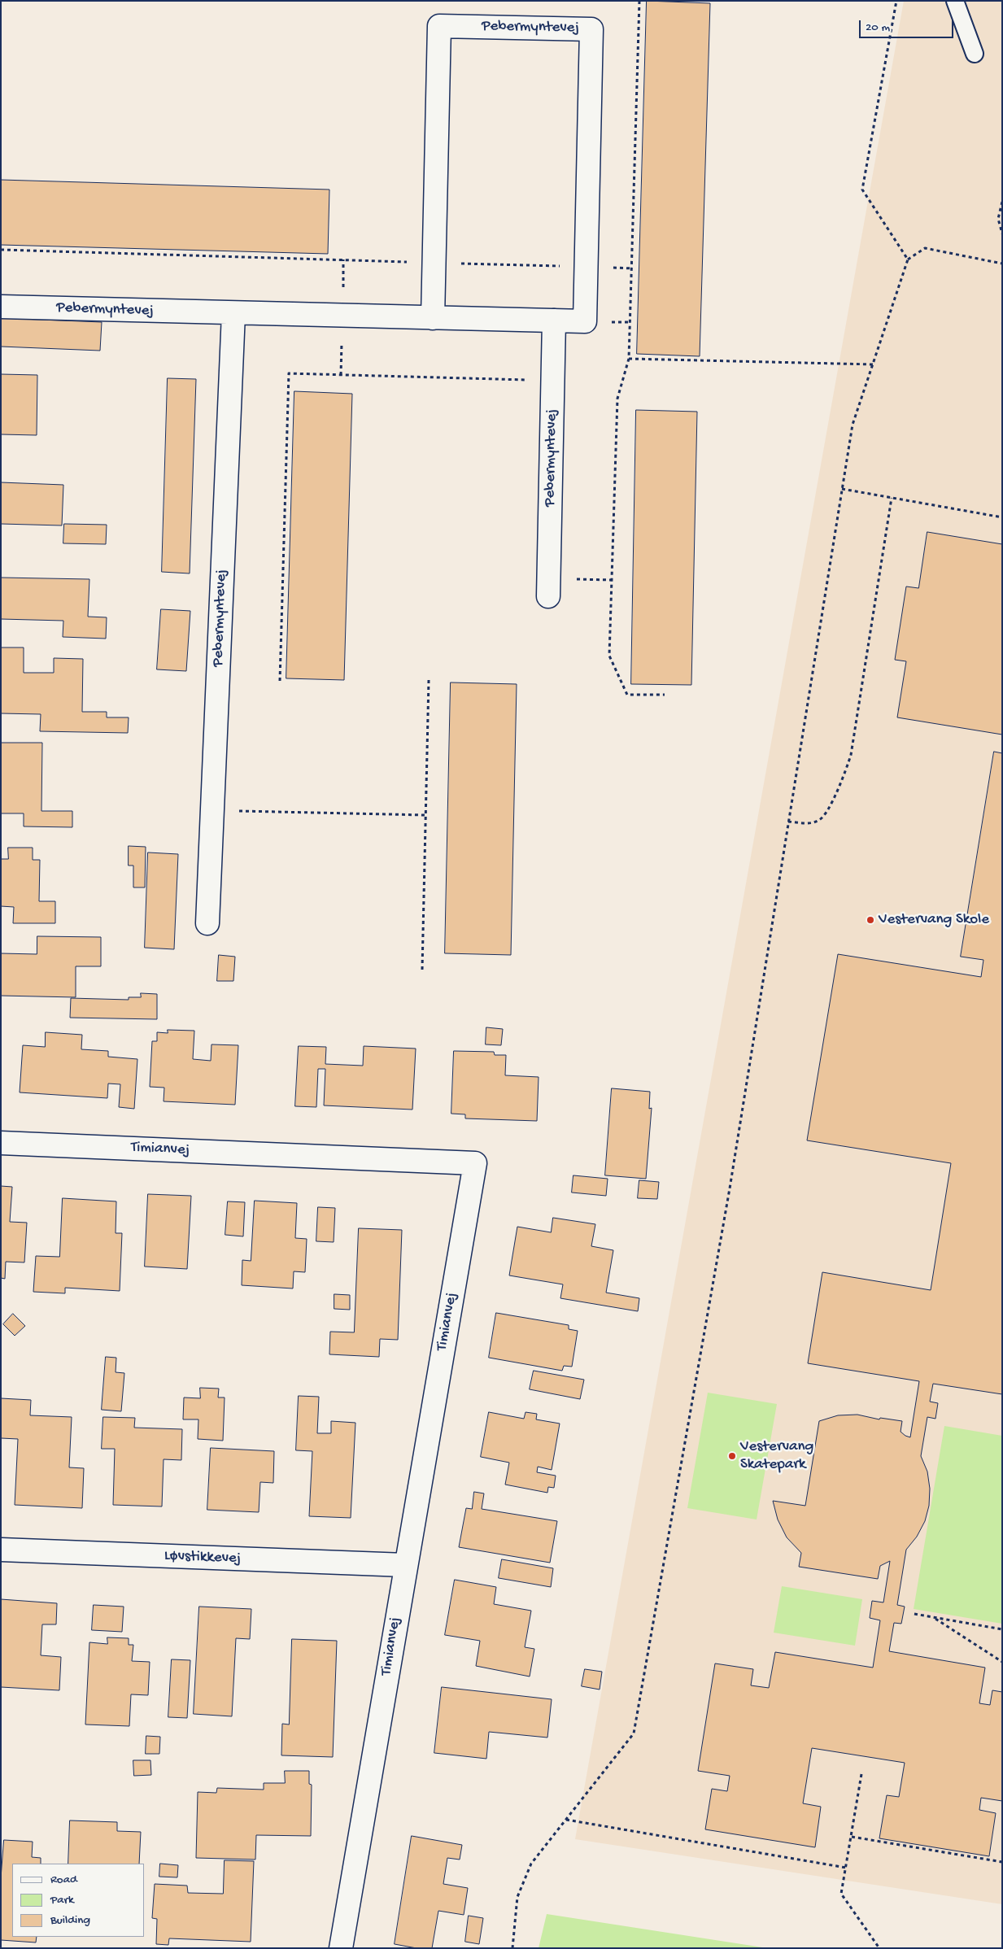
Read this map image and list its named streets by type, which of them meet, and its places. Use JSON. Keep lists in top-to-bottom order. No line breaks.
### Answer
{"streets":{"street":["Pebermyntevej","Timianvej","Løvstikkevej"]},"crossings":[["Timianvej","Løvstikkevej"]],"places":["Vestervang Skole","Vestervang Skatepark"],"legend":["Road","Park","Building"],"scale_bar":"20 m"}
